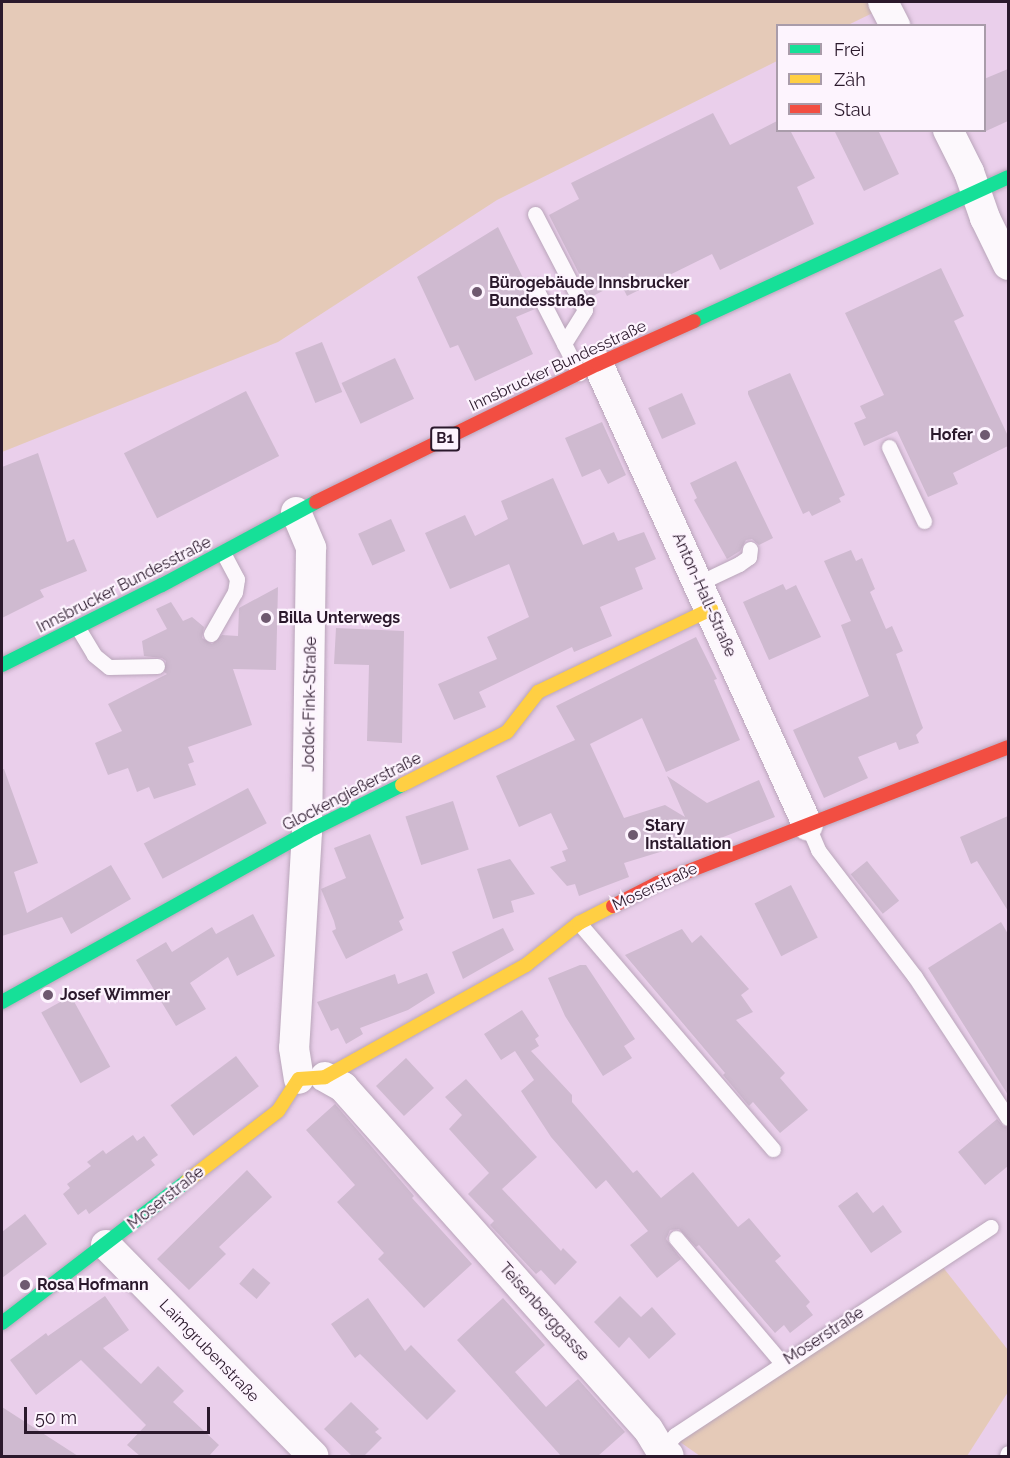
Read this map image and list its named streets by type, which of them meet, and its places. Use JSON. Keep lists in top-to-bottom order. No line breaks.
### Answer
{"streets":{"street":["Innsbrucker Bundesstraße","B1","Anton-Hall-Straße","Jodok-Fink-Straße","Glockengießerstraße","Moserstraße","Teisenberggasse","Laimgrubenstraße"]},"crossings":[["Innsbrucker Bundesstraße","Anton-Hall-Straße"],["Innsbrucker Bundesstraße","Jodok-Fink-Straße"],["Anton-Hall-Straße","Glockengießerstraße"],["Anton-Hall-Straße","Moserstraße"],["Jodok-Fink-Straße","Glockengießerstraße"],["Jodok-Fink-Straße","Moserstraße"],["Jodok-Fink-Straße","Teisenberggasse"],["Moserstraße","Teisenberggasse"],["Moserstraße","Laimgrubenstraße"]],"places":["Bürogebäude Innsbrucker Bundesstraße","Hofer","Billa Unterwegs","Stary Installation","Josef Wimmer","Rosa Hofmann"],"legend":["Frei","Zäh","Stau"],"scale_bar":"50 m"}
